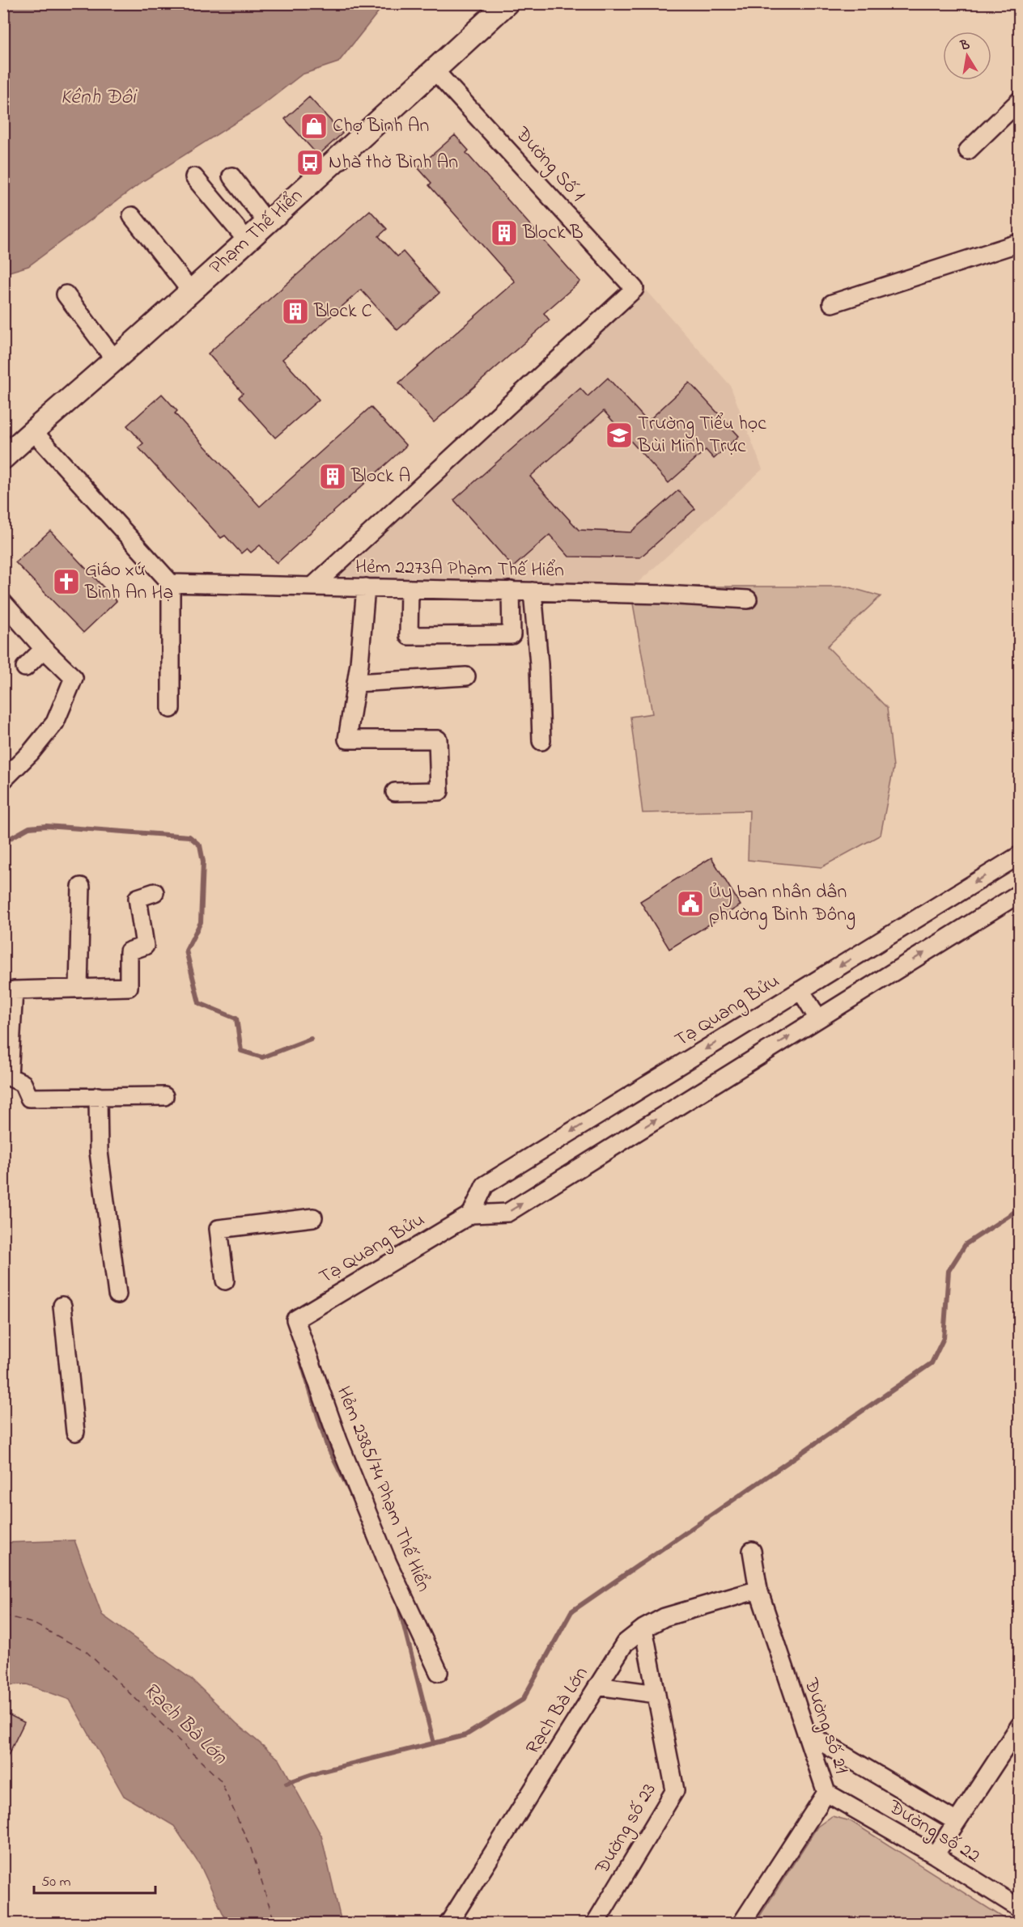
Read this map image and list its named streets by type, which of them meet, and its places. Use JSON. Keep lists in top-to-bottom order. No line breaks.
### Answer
{"streets":{"main road":["Phạm Thế Hiển"],"street":["Đường Số 1","Hẻm 2273A Phạm Thế Hiển","Tạ Quang Bửu","Hẻm 2385/74 Phạm Thế Hiển","Rạch Bà Lớn","Đường số 21","Đường số 23","Đường số 22"]},"crossings":[["Đường Số 1","Phạm Thế Hiển"],["Đường Số 1","Hẻm 2273A Phạm Thế Hiển"],["Tạ Quang Bửu","Hẻm 2385/74 Phạm Thế Hiển"],["Rạch Bà Lớn","Đường số 21"],["Rạch Bà Lớn","Đường số 23"],["Đường số 21","Đường số 22"]],"water":["Kênh Đôi","Rạch Bà Lớn"],"places":{"shop":["Chợ Bình An"],"bus stop":["Nhà thờ Bình An"],"building":["Block B","Block C","Block A"],"school or university":["Trường Tiểu học Bùi Minh Trực"],"church":["Giáo xứ Bình An Hạ"],"public building":["Ủy ban nhân dân phường Bình Đông"]},"scale_bar":"50 m","north":"top"}
